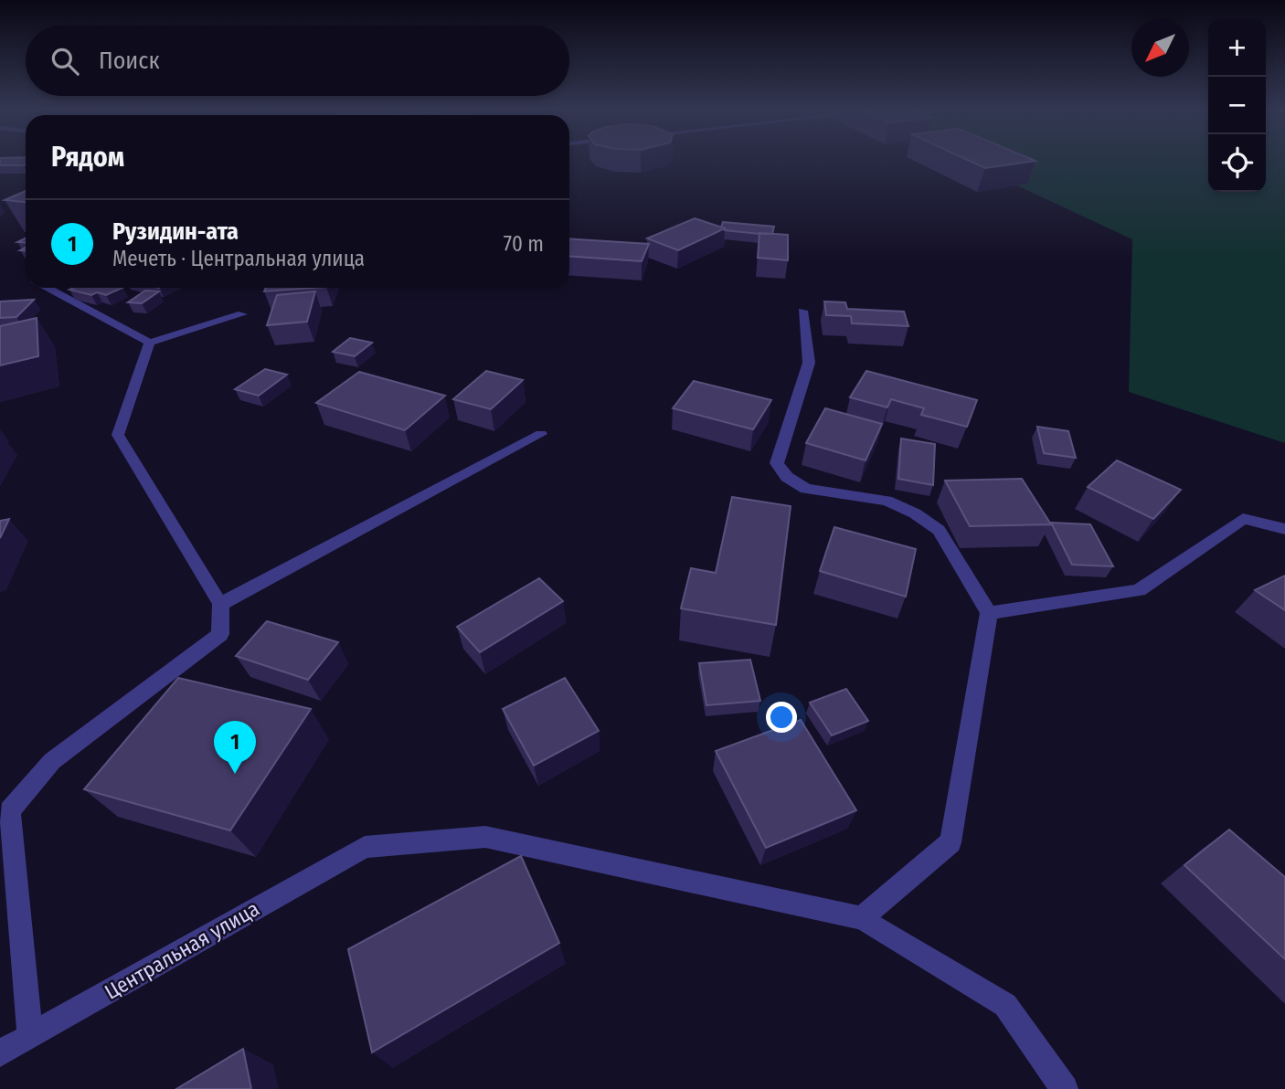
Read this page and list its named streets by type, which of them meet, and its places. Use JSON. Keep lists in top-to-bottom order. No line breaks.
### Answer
{"streets":{"street":["Центральная улица"]},"north":"bottom left","page":{"map_buttons":["+","−"],"search":"Поиск","heading":"Рядом","list":[{"mark":"1","name":"Рузидин-ата","note":"Мечеть · Центральная улица","value":"70 m"}],"pins":"1"}}
